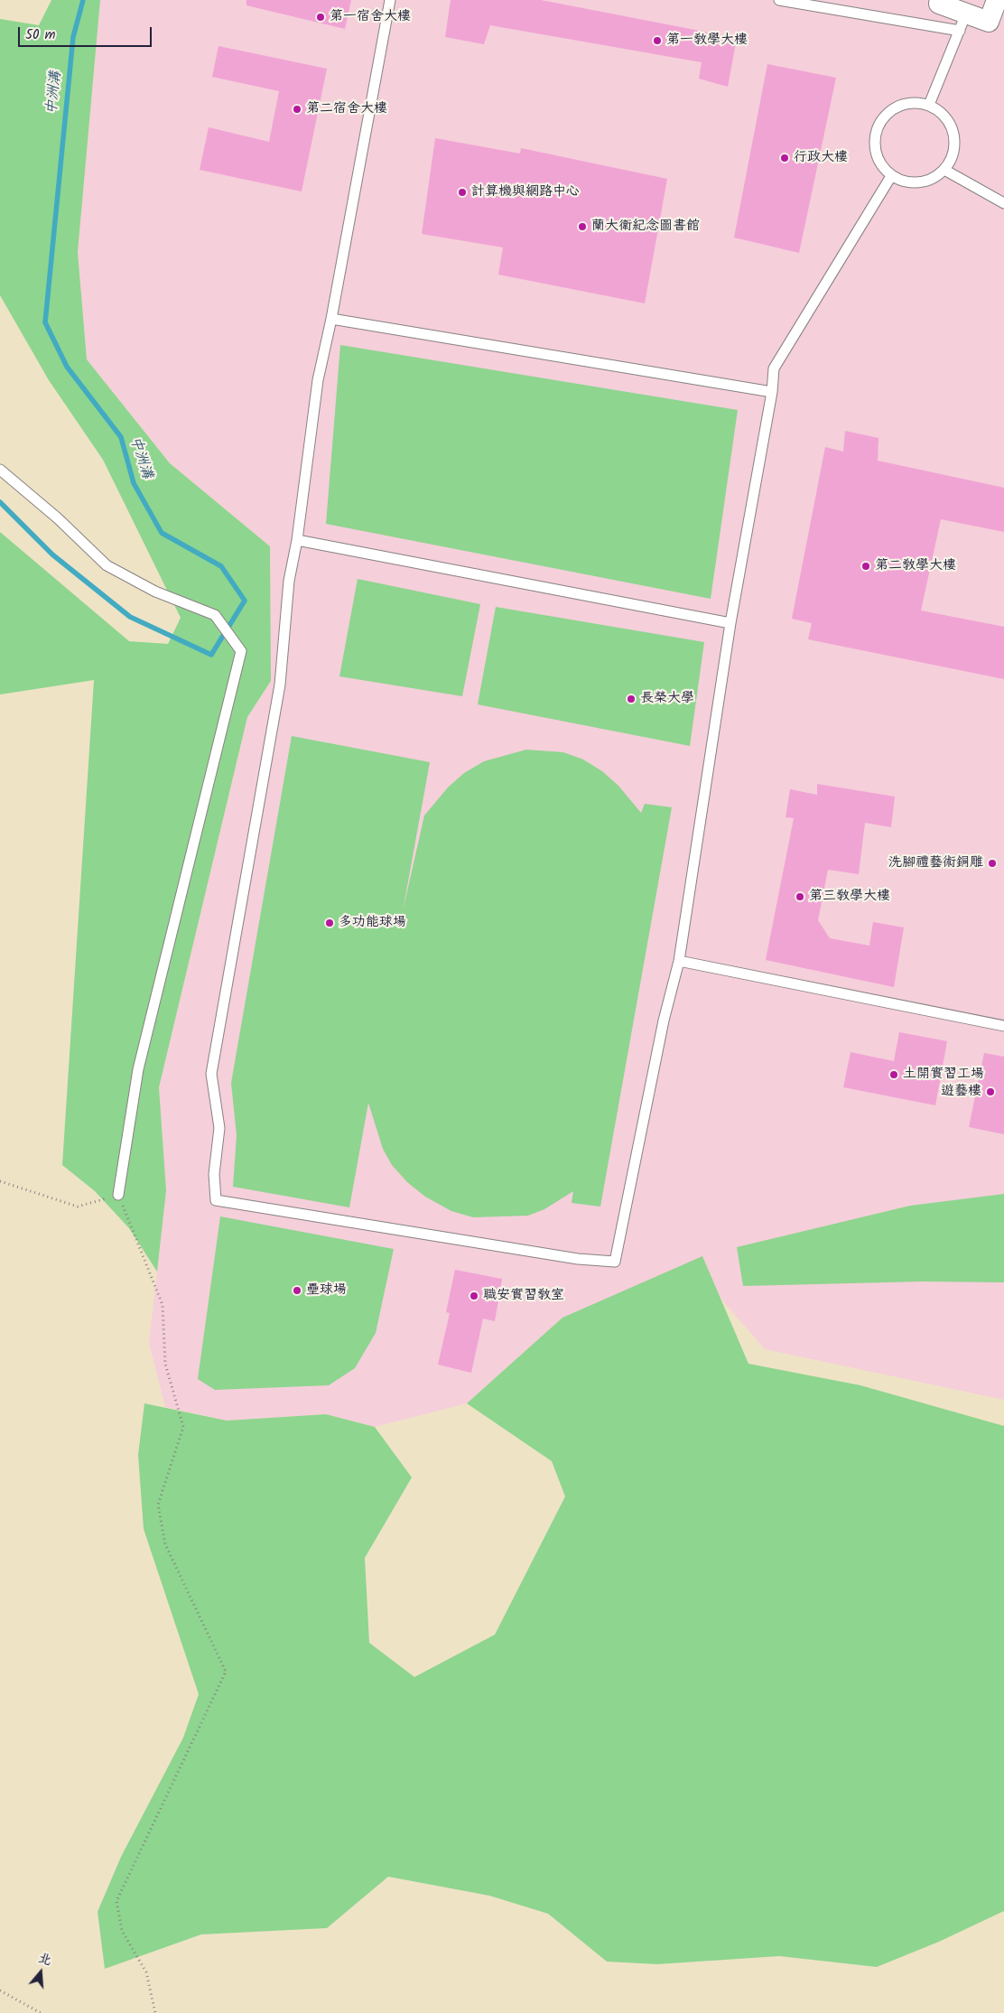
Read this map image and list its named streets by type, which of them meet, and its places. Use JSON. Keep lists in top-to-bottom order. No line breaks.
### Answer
{"water":["中洲溝"],"places":["第一宿舍大樓","第一教學大樓","第二宿舍大樓","行政大樓","計算機與網路中心","蘭大衛紀念圖書館","第二教學大樓","長榮大學","洗腳禮藝術銅雕","第三教學大樓","多功能球場","土開實習工場","遊藝樓","壘球場","職安實習教室"],"scale_bar":"50 m","north":"top"}
